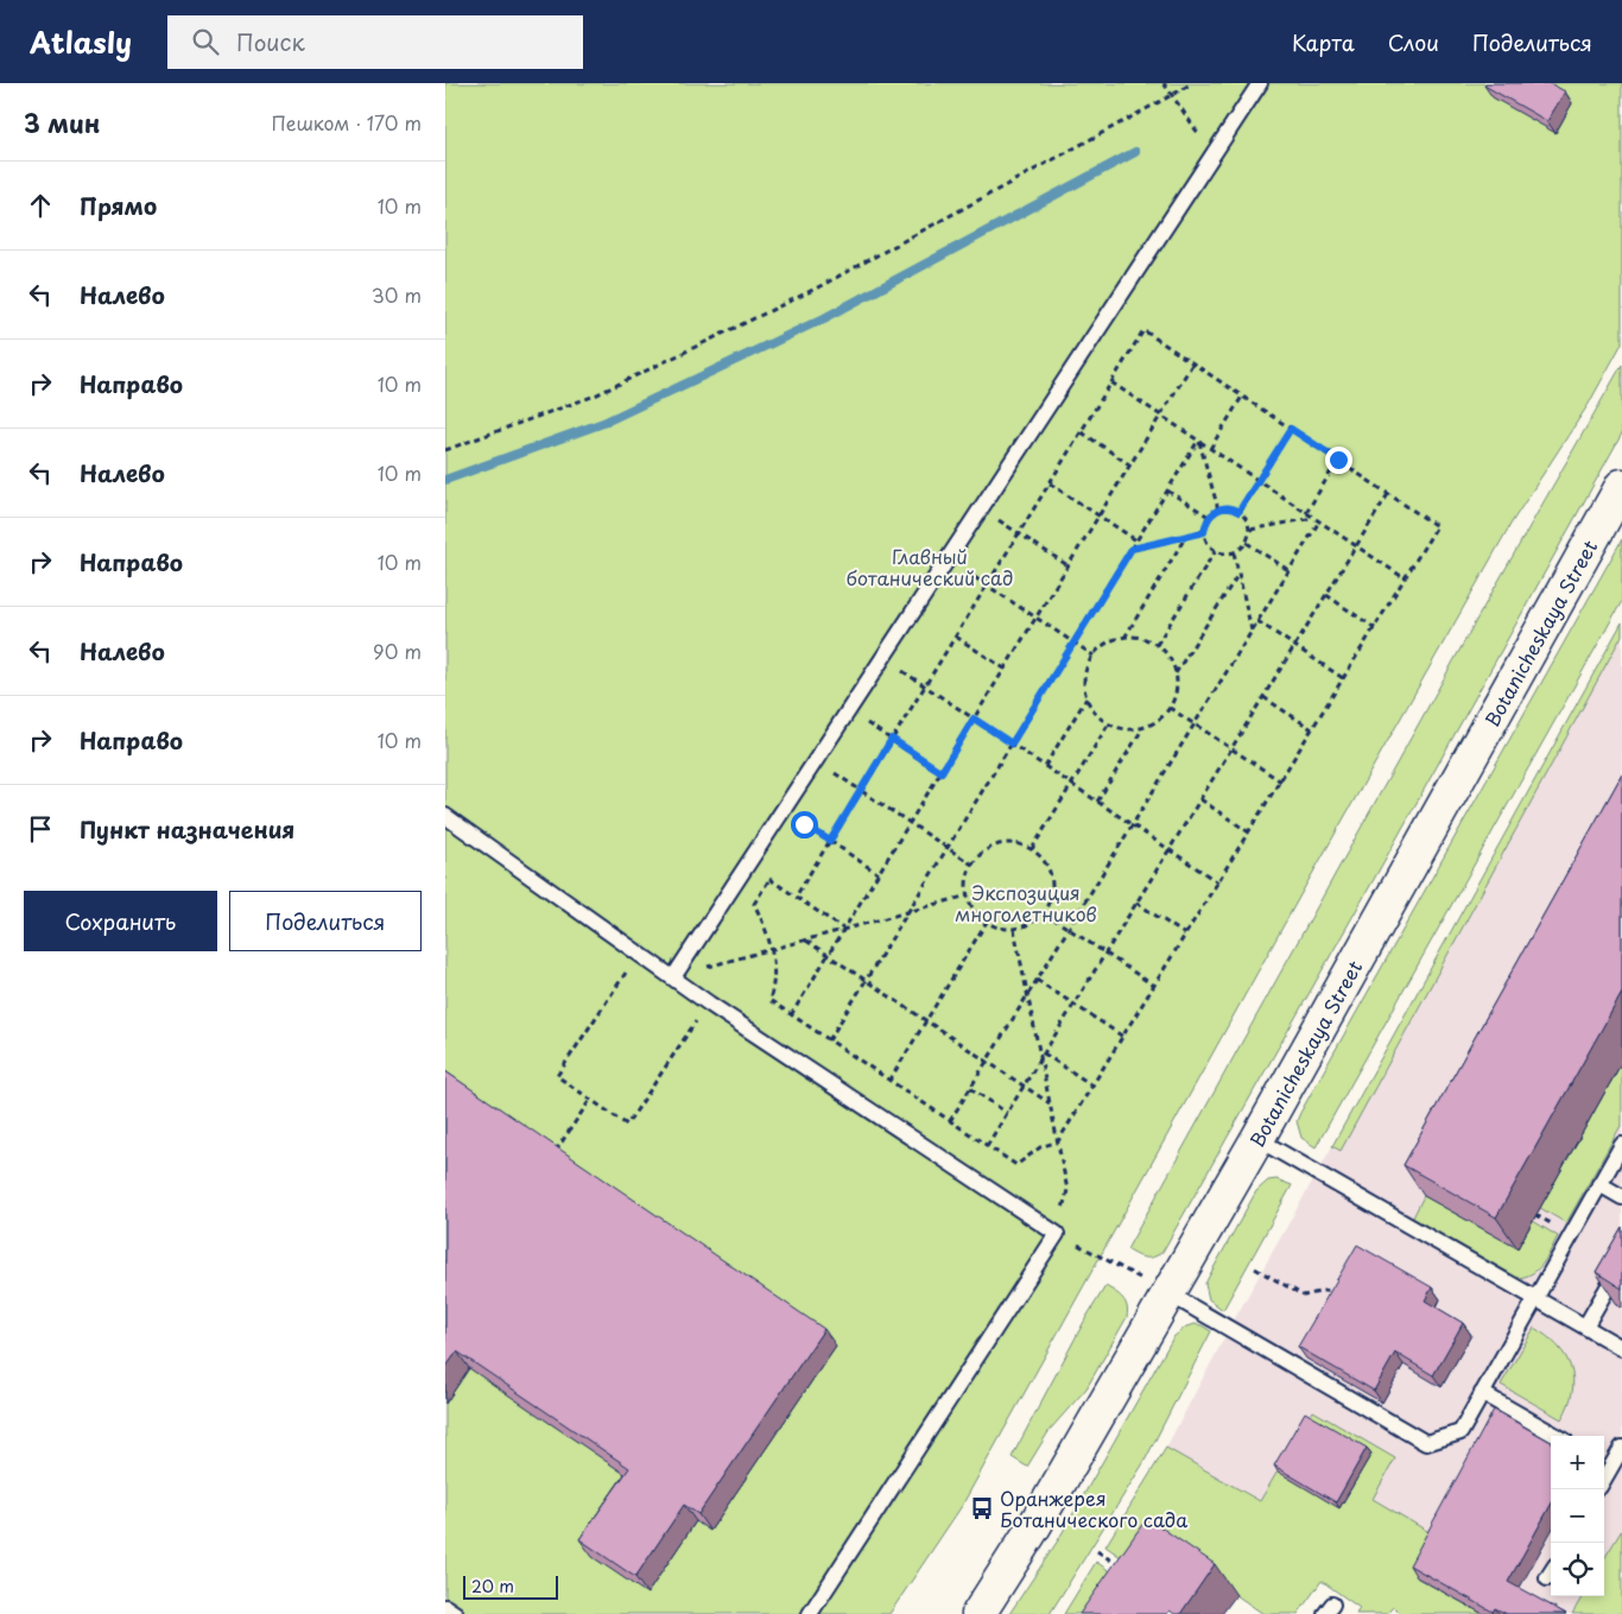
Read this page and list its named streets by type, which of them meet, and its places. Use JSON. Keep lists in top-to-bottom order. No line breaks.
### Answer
{"streets":{"main road":["Botanicheskaya Street"]},"parks":["Главный ботанический сад","Экспозиция многолетников"],"places":{"bus stop":["Оранжерея Ботанического сада"]},"scale_bar":"20 m","page":{"header":"Atlasly","search":"Поиск","nav":["Карта","Слои","Поделиться"],"heading":["3 мин","Пешком · 170 m"],"list":[["Прямо","10 m"],["Налево","30 m"],["Направо","10 m"],["Налево","10 m"],["Направо","10 m"],["Налево","90 m"],["Направо","10 m"],"Пункт назначения"],"buttons":["Сохранить","Поделиться"],"map_buttons":["+","−"],"scale":"20 m"}}
